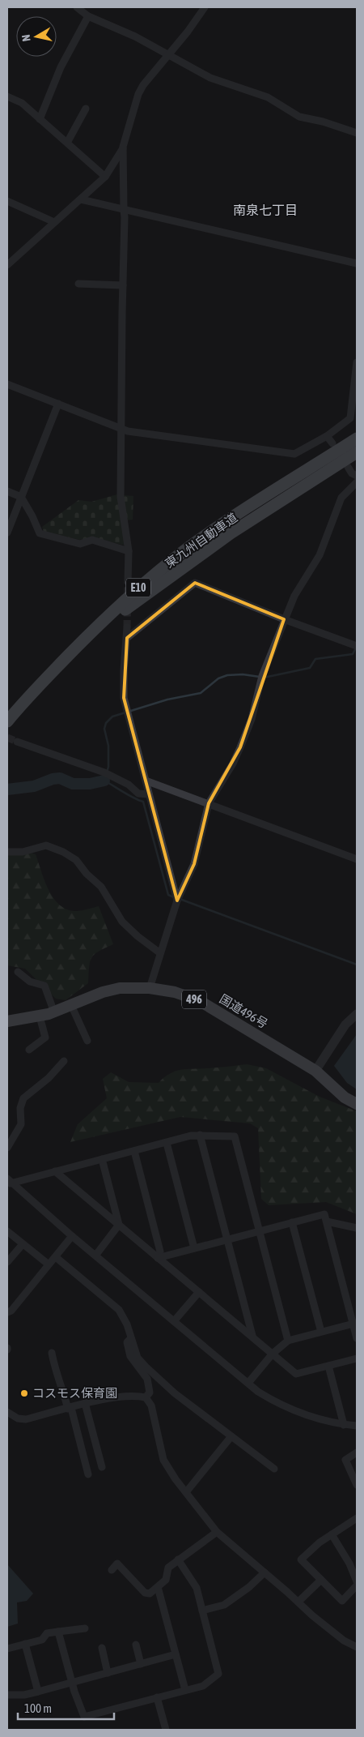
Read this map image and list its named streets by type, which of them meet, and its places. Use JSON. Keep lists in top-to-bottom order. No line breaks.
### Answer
{"streets":{"highway":["東九州自動車道","E10","496","国道496号"]},"districts":["南泉七丁目"],"places":["コスモス保育園"],"scale_bar":"100 m","north":"left"}
